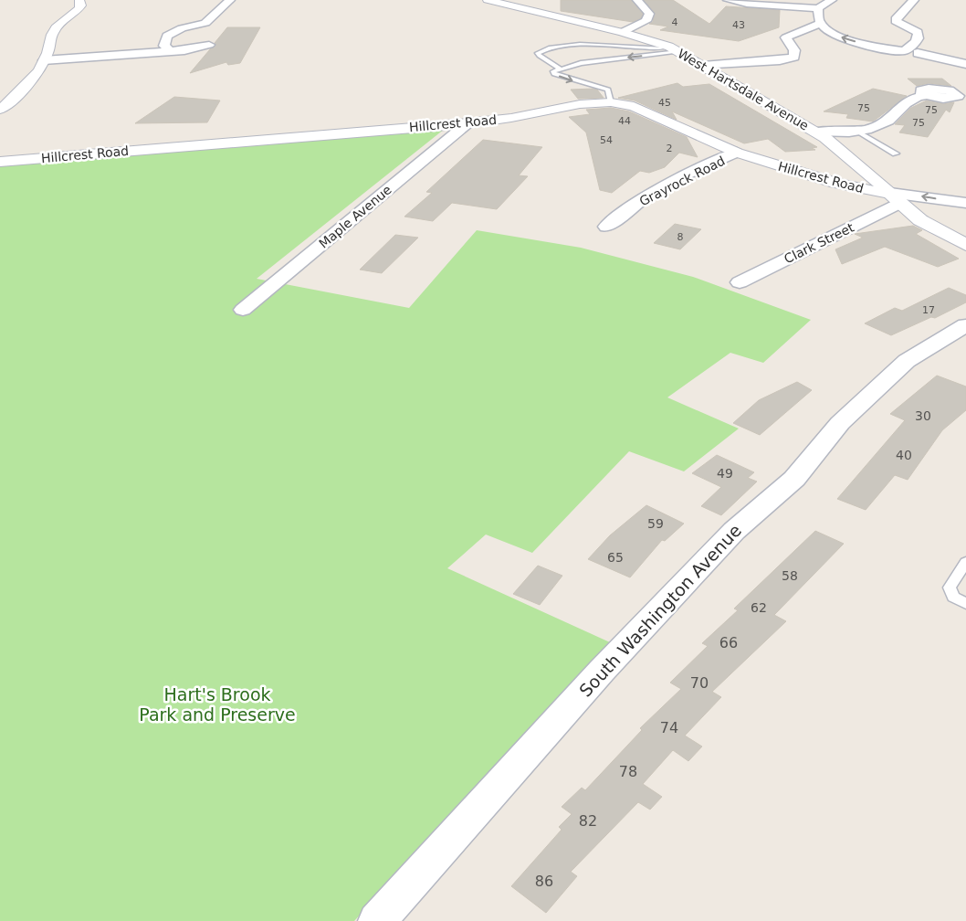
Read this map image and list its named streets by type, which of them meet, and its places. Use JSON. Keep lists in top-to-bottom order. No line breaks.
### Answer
{"streets":{"street":["West Hartsdale Avenue","Hillcrest Road","Grayrock Road","Maple Avenue","Clark Street","South Washington Avenue"]},"crossings":[["West Hartsdale Avenue","Hillcrest Road"],["West Hartsdale Avenue","Clark Street"],["Hillcrest Road","Grayrock Road"],["Hillcrest Road","Maple Avenue"],["Hillcrest Road","Clark Street"]],"parks":["Hart's Brook Park and Preserve"],"house_numbers":["4","43","45","75","75","44","75","54","2","8","17","30","40","49","59","65","58","62","66","70","74","78","82","86"]}
